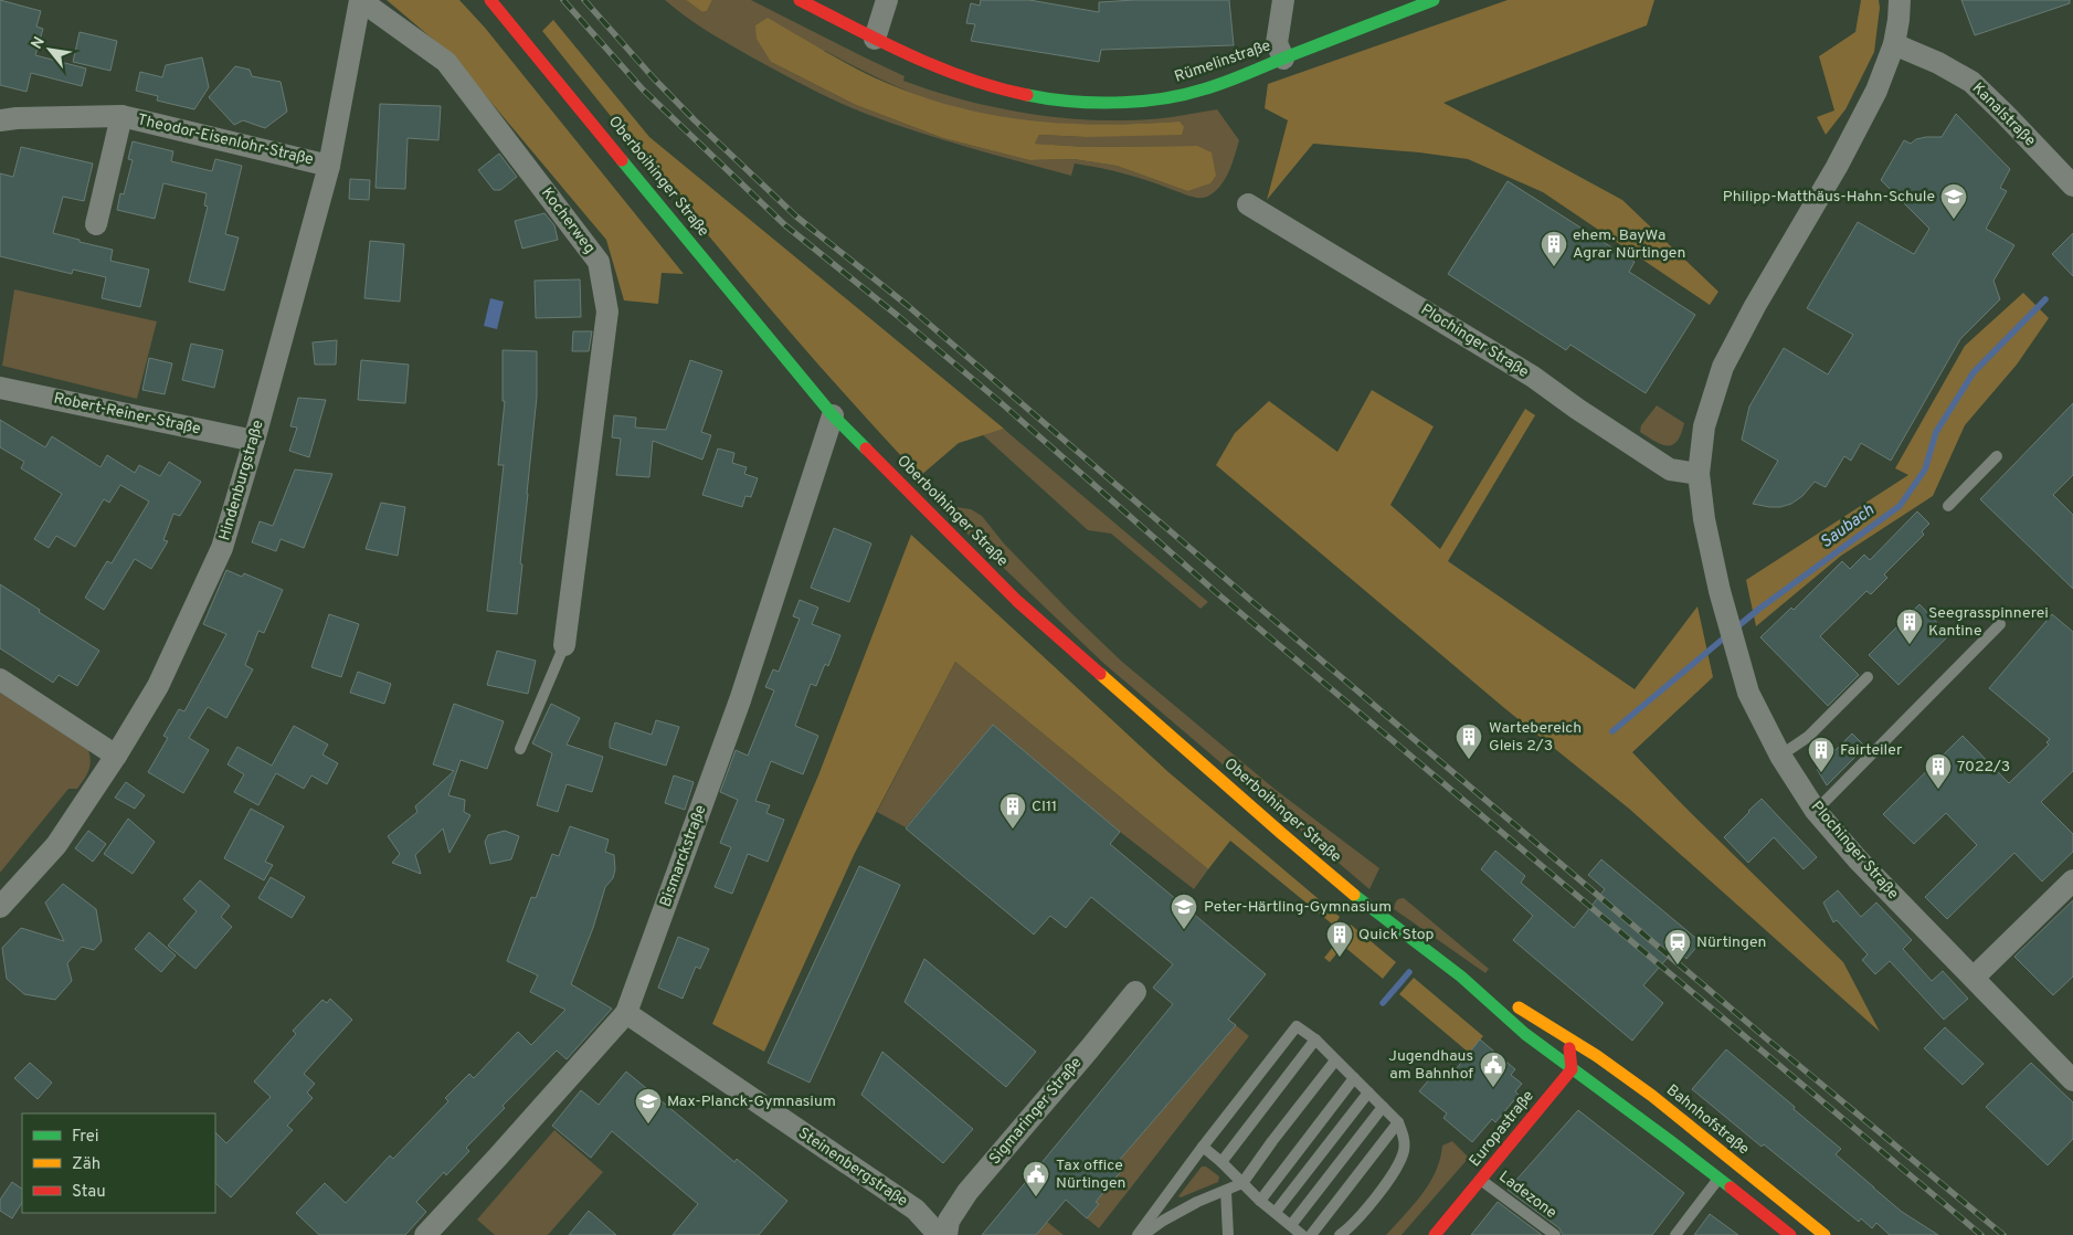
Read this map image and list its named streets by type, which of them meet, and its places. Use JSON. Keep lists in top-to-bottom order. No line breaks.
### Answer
{"streets":{"main road":["Rümelinstraße","Oberboihinger Straße","Bahnhofstraße","Europastraße"],"street":["Kanalstraße","Theodor-Eisenlohr-Straße","Kocherweg","Plochinger Straße","Robert-Reiner-Straße","Hindenburgstraße","Bismarckstraße","Sigmaringer Straße","Steinenbergstraße"],"lane":["Ladezone"]},"crossings":[["Kanalstraße","Plochinger Straße"],["Theodor-Eisenlohr-Straße","Hindenburgstraße"],["Oberboihinger Straße","Bismarckstraße"],["Oberboihinger Straße","Bahnhofstraße"],["Oberboihinger Straße","Europastraße"],["Kocherweg","Hindenburgstraße"],["Robert-Reiner-Straße","Hindenburgstraße"],["Bismarckstraße","Steinenbergstraße"],["Europastraße","Ladezone"]],"water":["Saubach"],"places":{"school or university":["Philipp-Matthäus-Hahn-Schule","Peter-Härtling-Gymnasium","Max-Planck-Gymnasium"],"building":["ehem. BayWa Agrar Nürtingen","Seegrasspinnerei Kantine","Wartebereich Gleis 2/3","Fairteiler","7022/3","CI11","Quick Stop"],"station":["Nürtingen"],"public building":["Jugendhaus am Bahnhof","Tax office Nürtingen"]},"legend":["Frei","Zäh","Stau"],"north":"top left"}
